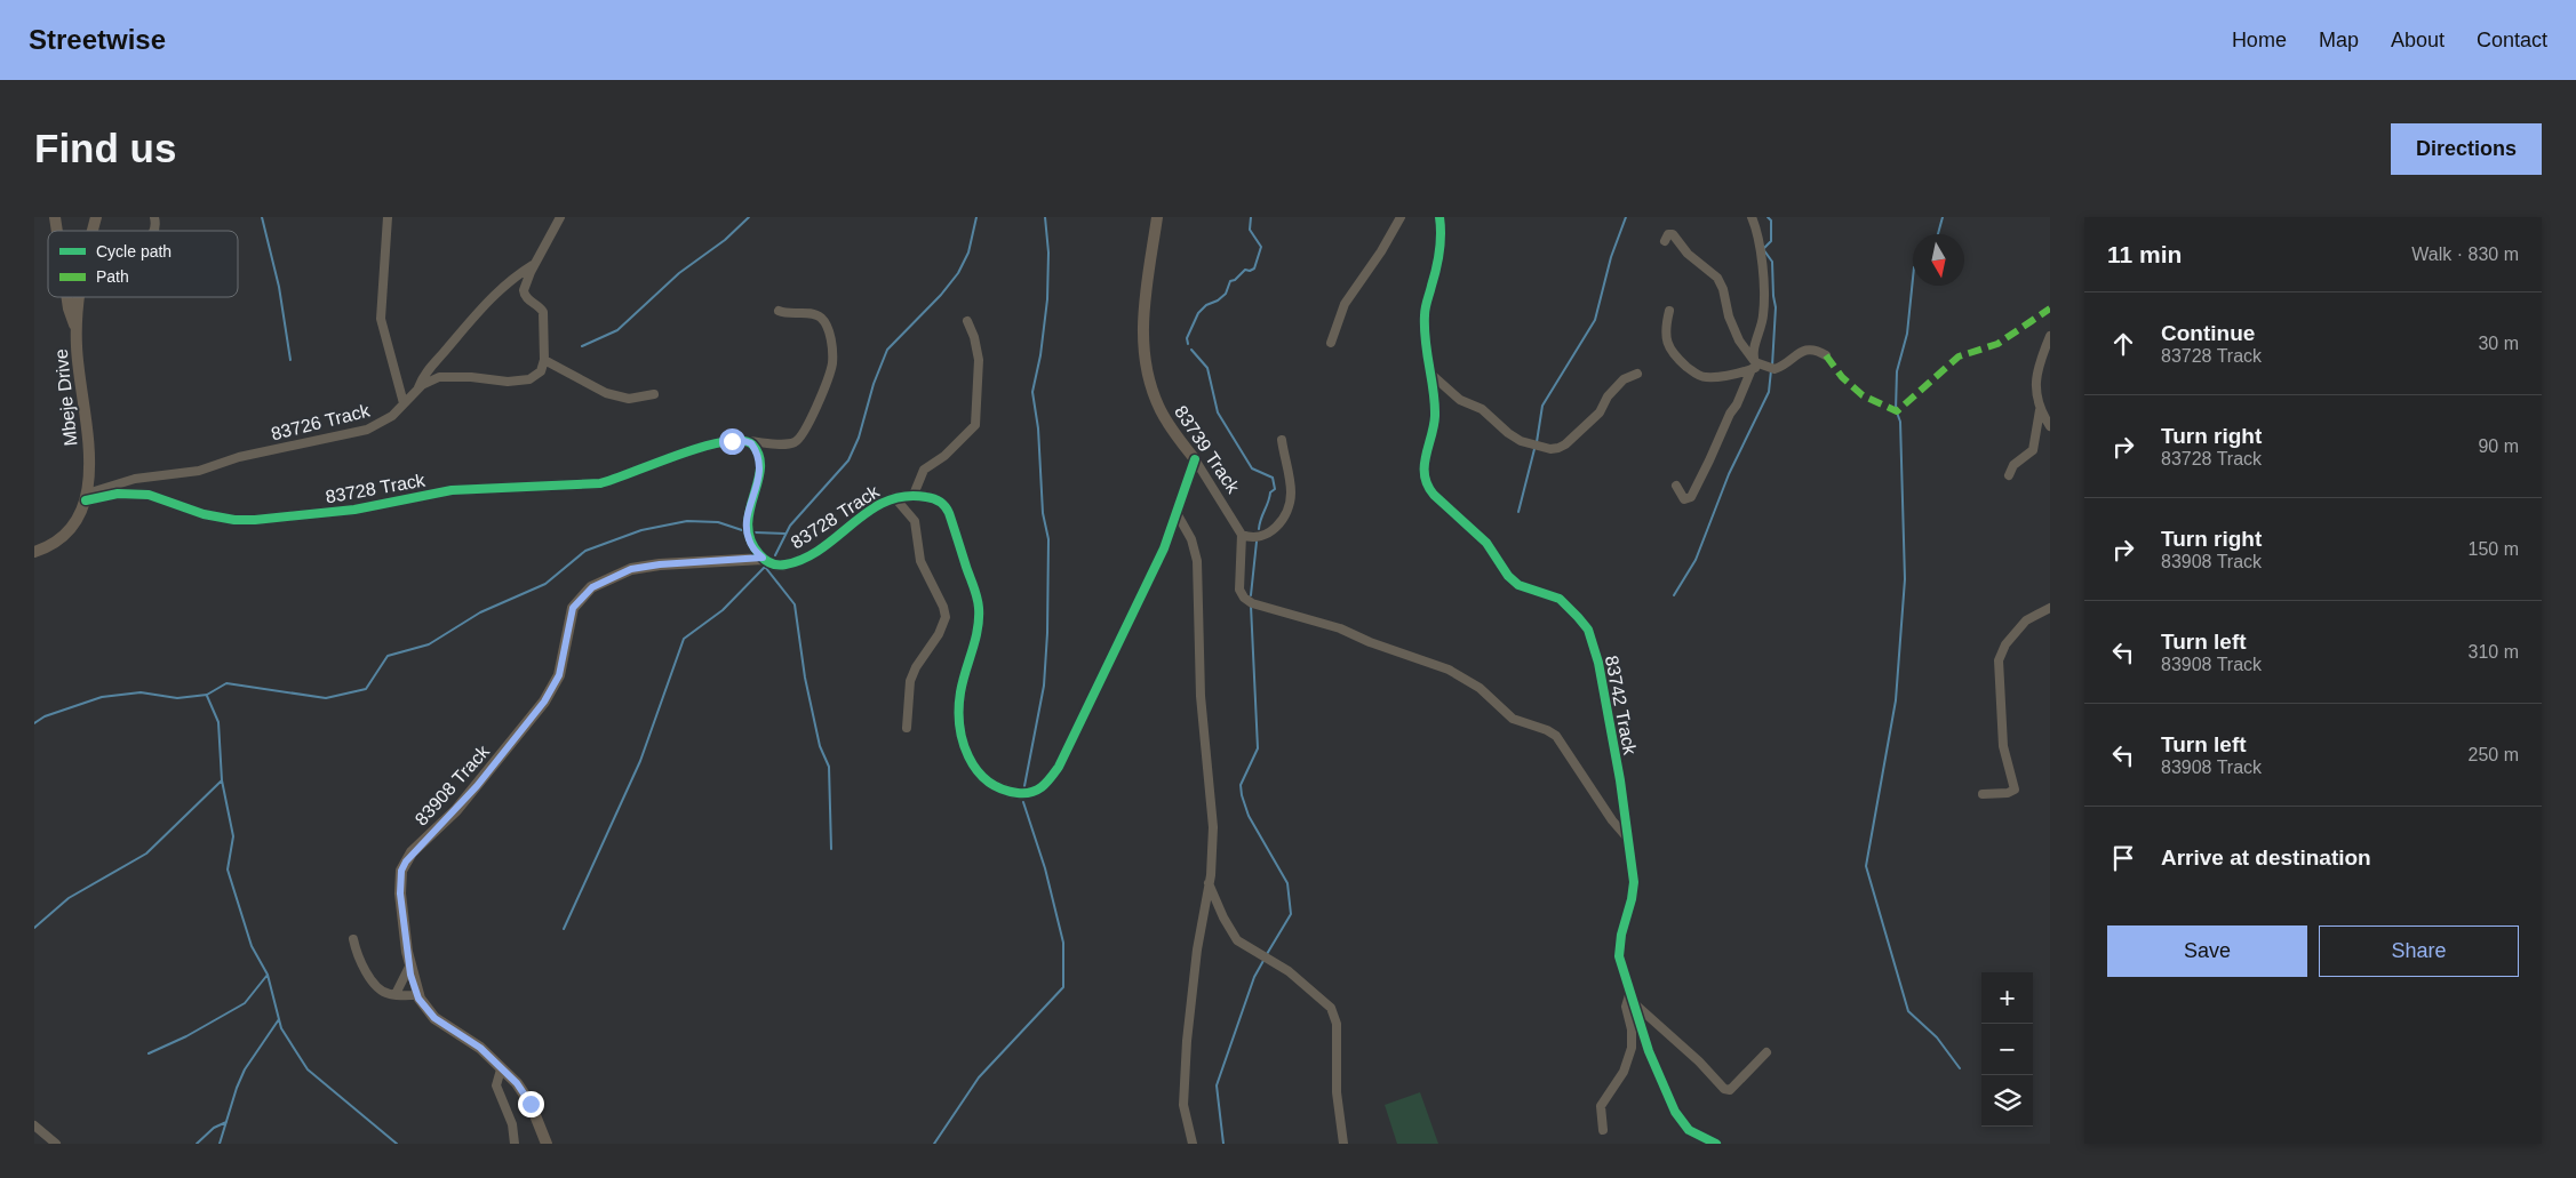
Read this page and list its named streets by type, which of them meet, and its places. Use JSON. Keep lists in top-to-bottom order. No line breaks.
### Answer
{"streets":{"street":["Mbeje Drive","83726 Track","83739 Track","83728 Track","83742 Track","83908 Track"]},"crossings":[["Mbeje Drive","83726 Track"],["Mbeje Drive","83728 Track"],["83726 Track","83728 Track"],["83739 Track","83728 Track"],["83728 Track","83908 Track"]],"legend":["Cycle path","Path"],"north":"bottom","page":{"header":"Streetwise","nav":["Home","Map","About","Contact"],"buttons":["Directions",["Save","Share"]],"title":"Find us","heading":["11 min","Walk · 830 m"],"list":[["Continue","83728 Track","30 m"],["Turn right","83728 Track","90 m"],["Turn right","83908 Track","150 m"],["Turn left","83908 Track","310 m"],["Turn left","83908 Track","250 m"],"Arrive at destination"],"map_buttons":["+","−"]}}
